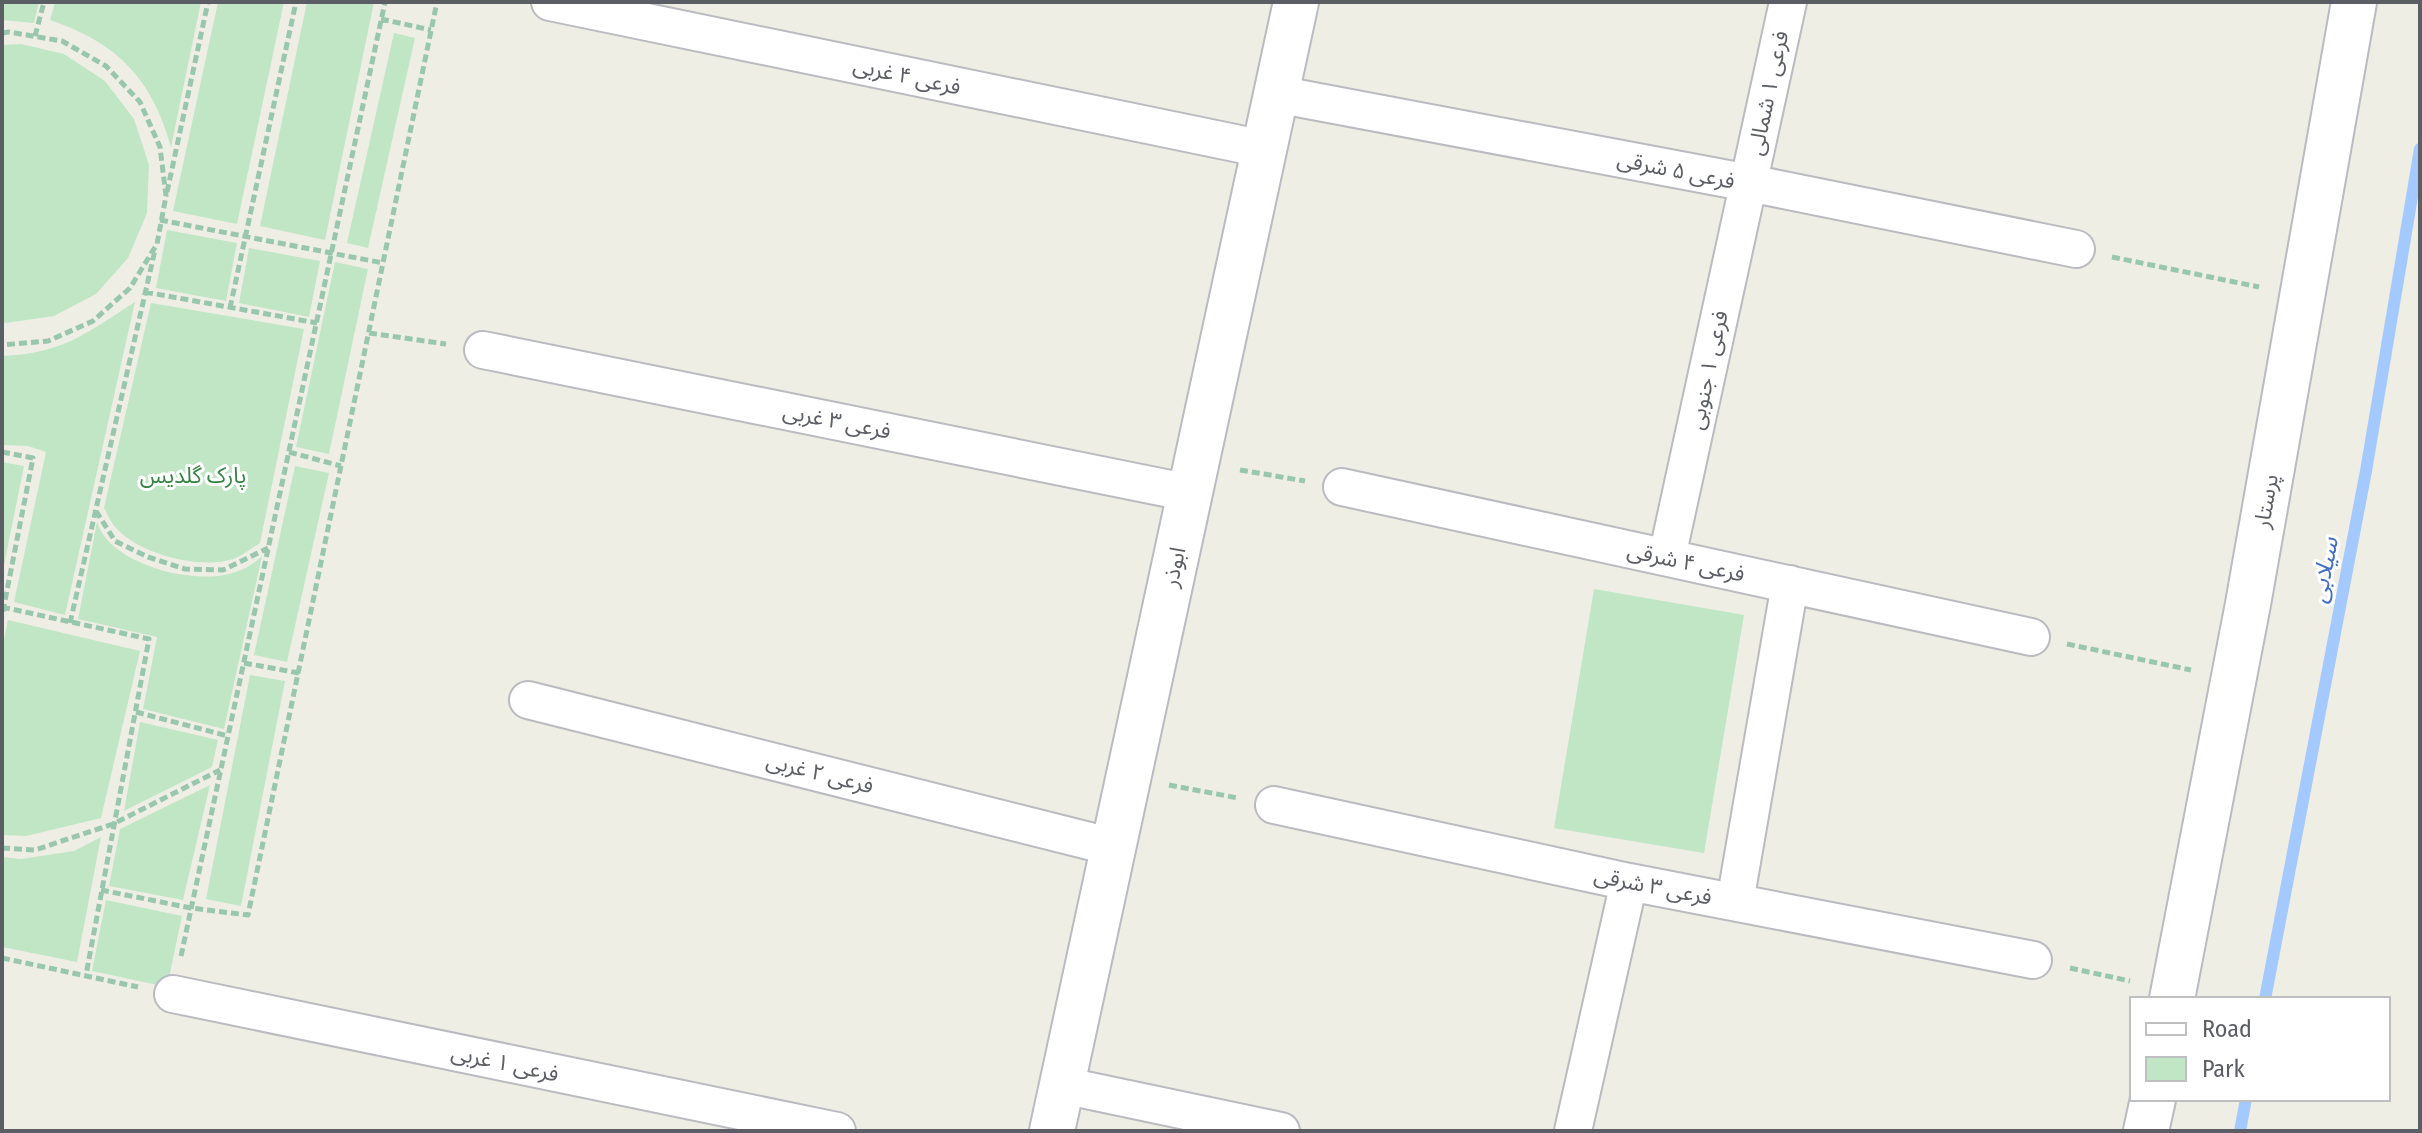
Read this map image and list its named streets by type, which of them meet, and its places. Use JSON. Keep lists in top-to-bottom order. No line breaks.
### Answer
{"streets":{"street":["فرعی ۴ غربی","فرعی ۱ شمالی","فرعی ۵ شرقی","فرعی ۱ جنوبی","فرعی ۳ غربی","پرستار","فرعی ۴ شرقی","ابوذر","فرعی ۲ غربی","فرعی ۳ شرقی","فرعی ۱ غربی"]},"crossings":[["فرعی ۴ غربی","ابوذر"],["فرعی ۱ شمالی","فرعی ۵ شرقی"],["فرعی ۱ شمالی","فرعی ۱ جنوبی"],["فرعی ۵ شرقی","فرعی ۱ جنوبی"],["فرعی ۵ شرقی","ابوذر"],["فرعی ۱ جنوبی","فرعی ۴ شرقی"],["فرعی ۳ غربی","ابوذر"],["ابوذر","فرعی ۲ غربی"]],"water":["سیلابی"],"parks":["پارک گلدیس"],"legend":["Road","Park"]}
